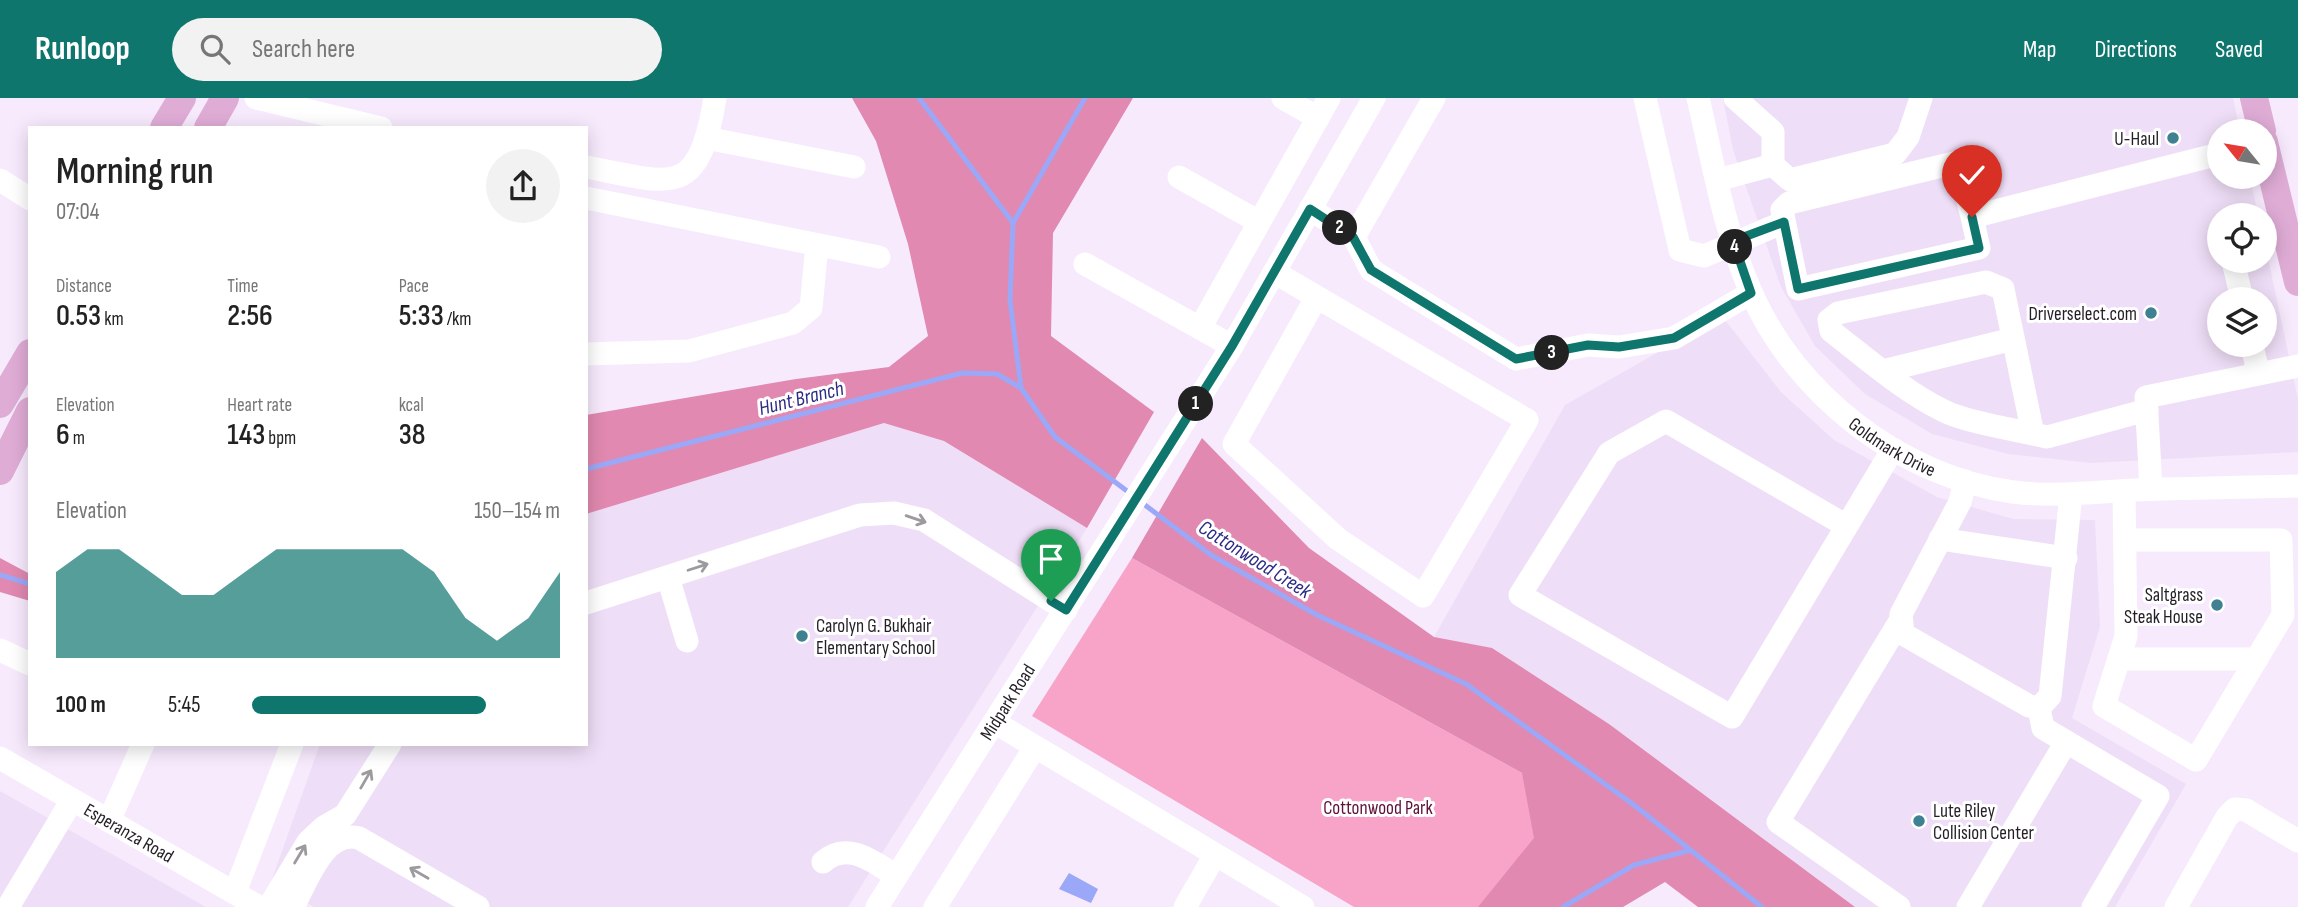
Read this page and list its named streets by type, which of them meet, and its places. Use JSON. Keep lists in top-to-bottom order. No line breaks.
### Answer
{"streets":{"street":["Goldmark Drive","Midpark Road","Esperanza Road"]},"water":["Hunt Branch","Cottonwood Creek"],"parks":["Cottonwood Park"],"places":["U-Haul","Driverselect.com","Saltgrass Steak House","Carolyn G. Bukhair Elementary School","Lute Riley Collision Center"],"north":"top left","page":{"header":"Runloop","search":"Search here","nav":["Map","Directions","Saved"],"heading":["Morning run","07:04"],"pins":["2","4","3","1"],"stats":[["Distance","0.53 km"],["Time","2:56"],["Pace","5:33 /km"],["Elevation","6 m"],["Heart rate","143 bpm"],["kcal","38"]],"chart":["Elevation","150–154 m"],"list":[{"name":"100 m","note":"5:45"}]}}
